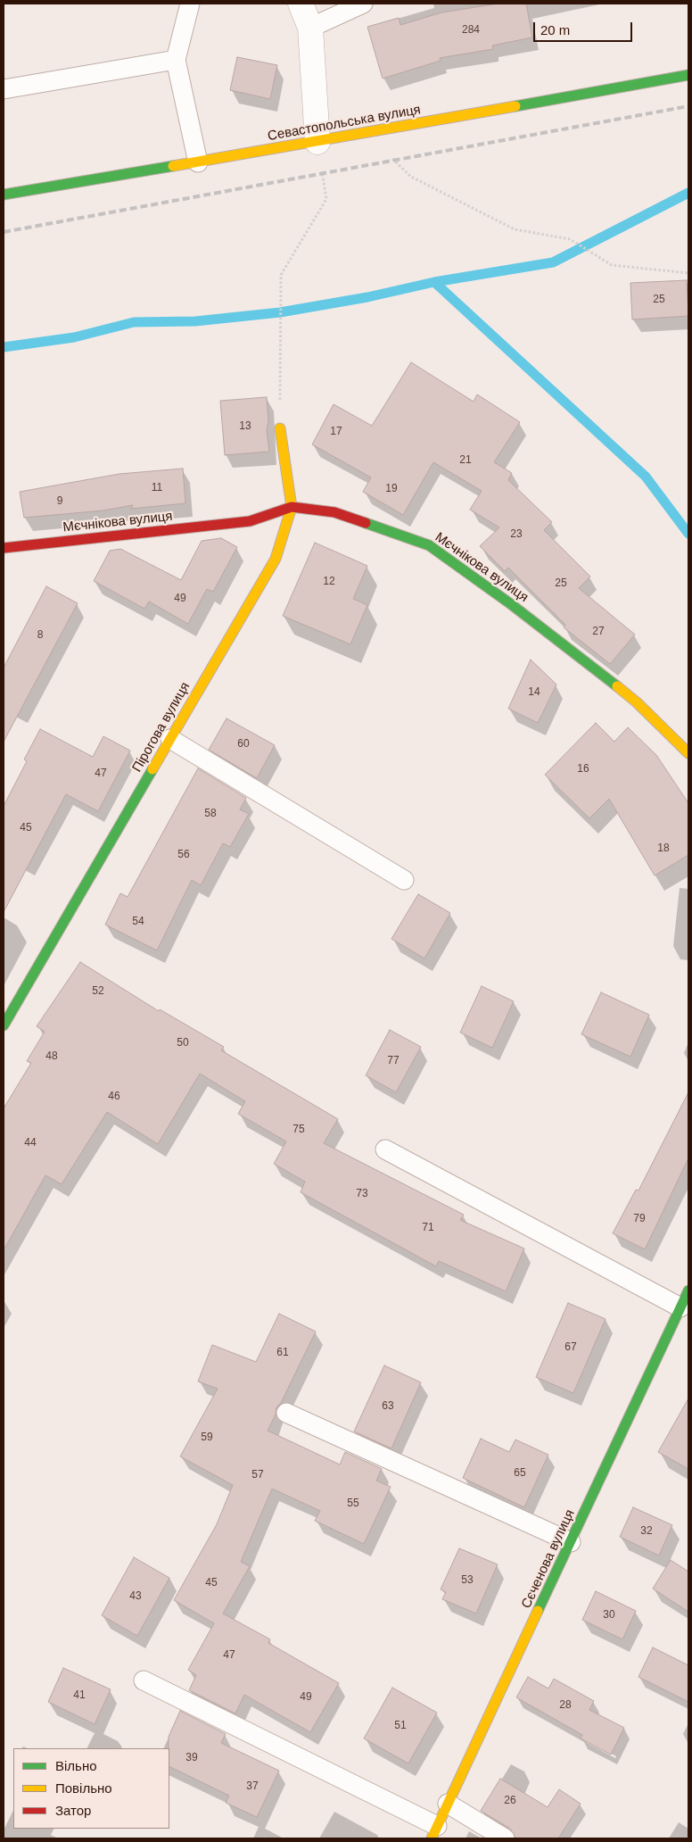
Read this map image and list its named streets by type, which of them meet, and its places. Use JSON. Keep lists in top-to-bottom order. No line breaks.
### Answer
{"streets":{"street":["Севастопольська вулиця","Мєчнікова вулиця","Пірогова вулиця","Сєченова вулиця"]},"crossings":[["Мєчнікова вулиця","Пірогова вулиця"]],"house_numbers":["284","25","13","17","21","11","19","9","23","12","25","49","27","8","14","60","16","47","58","45","18","56","54","52","50","48","77","46","75","44","73","79","71","67","61","63","59","65","57","55","32","53","45","43","30","47","41","49","28","51","39","37","26"],"legend":["Вільно","Повільно","Затор"],"scale_bar":"20 m"}
